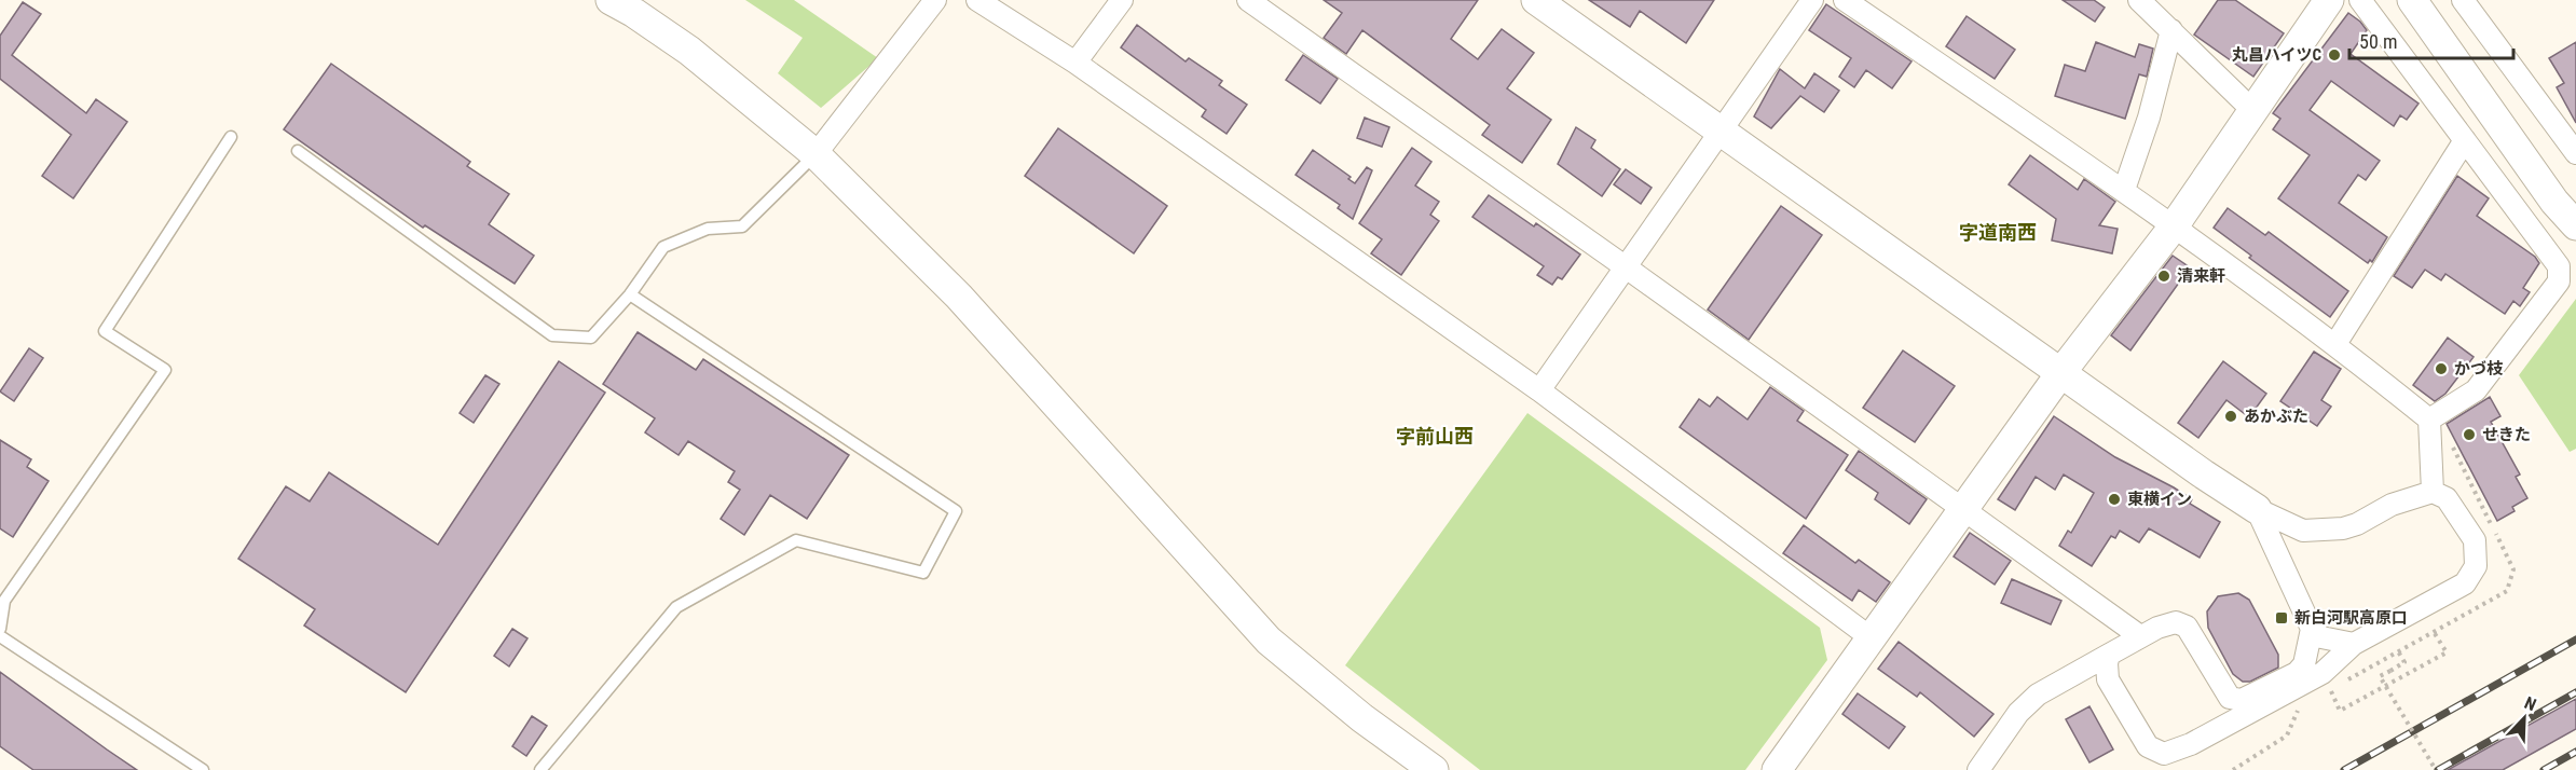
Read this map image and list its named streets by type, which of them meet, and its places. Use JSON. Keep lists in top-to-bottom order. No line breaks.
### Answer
{"districts":["字道南西","字前山西"],"places":{"other":["丸昌ハイツC","清来軒","かづ枝","あかぶた","せきた","東横イン"],"transit":["新白河駅高原口"]},"scale_bar":"50 m","north":"top right"}
